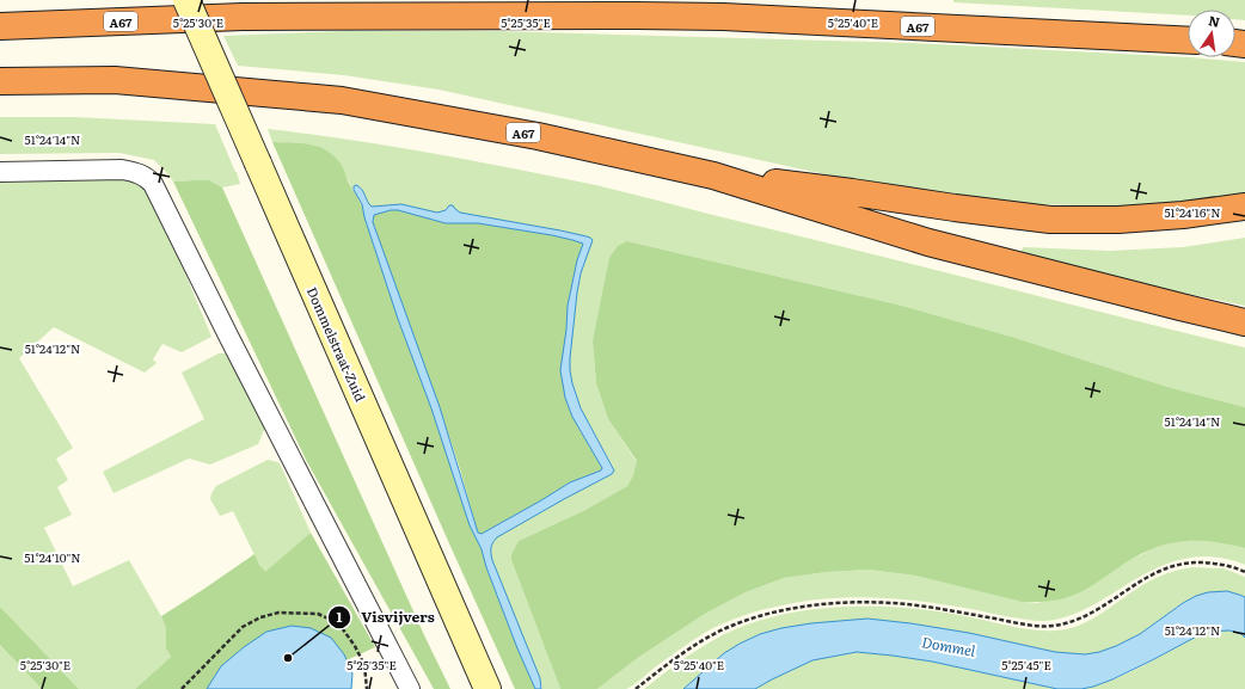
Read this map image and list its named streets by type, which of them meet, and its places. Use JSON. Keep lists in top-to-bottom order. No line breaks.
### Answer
{"streets":{"highway":["A67"],"main road":["Dommelstraat-Zuid"]},"water":["Dommel"],"places":["Visvijvers"],"north":"top","coordinates":["5°25'30\"E","5°25'35\"E","5°25'40\"E","51°24'14\"N","51°24'16\"N","51°24'12\"N","51°24'10\"N","5°25'45\"E"]}
